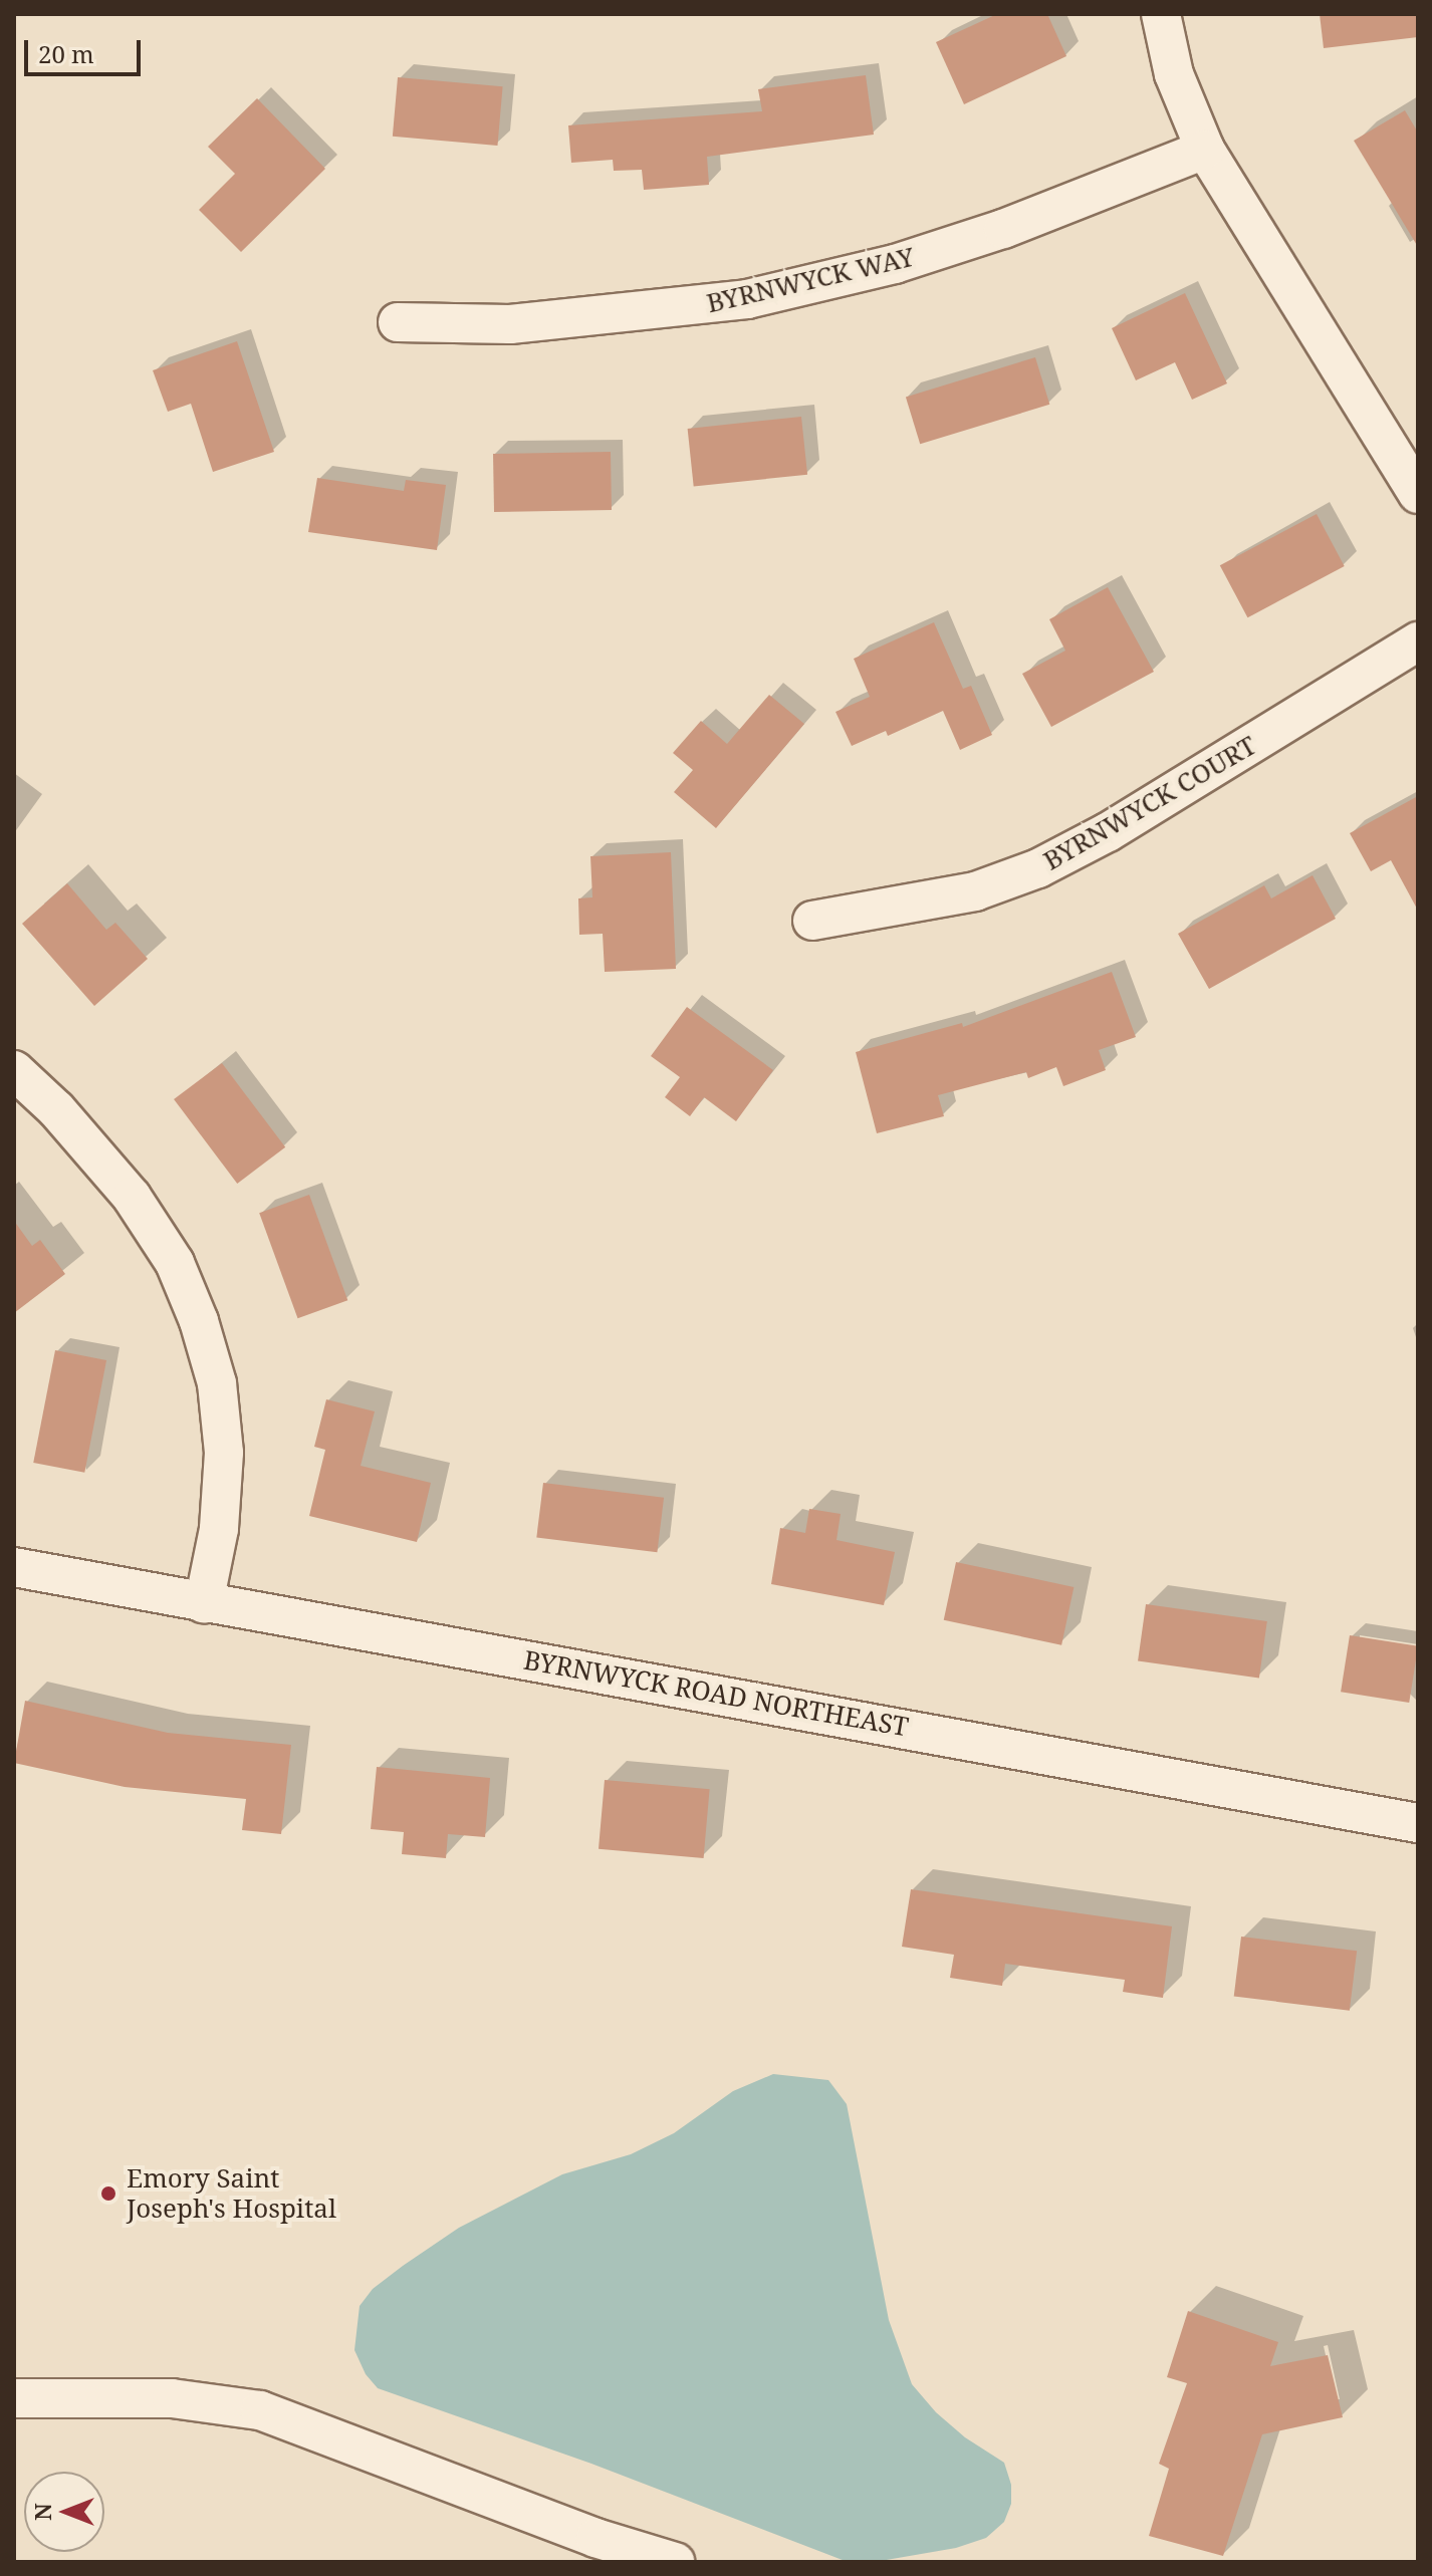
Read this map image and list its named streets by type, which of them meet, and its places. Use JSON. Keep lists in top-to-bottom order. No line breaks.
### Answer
{"streets":{"street":["BYRNWYCK WAY","BYRNWYCK COURT","BYRNWYCK ROAD NORTHEAST"]},"places":["Emory Saint Joseph's Hospital"],"scale_bar":"20 m","north":"left"}
